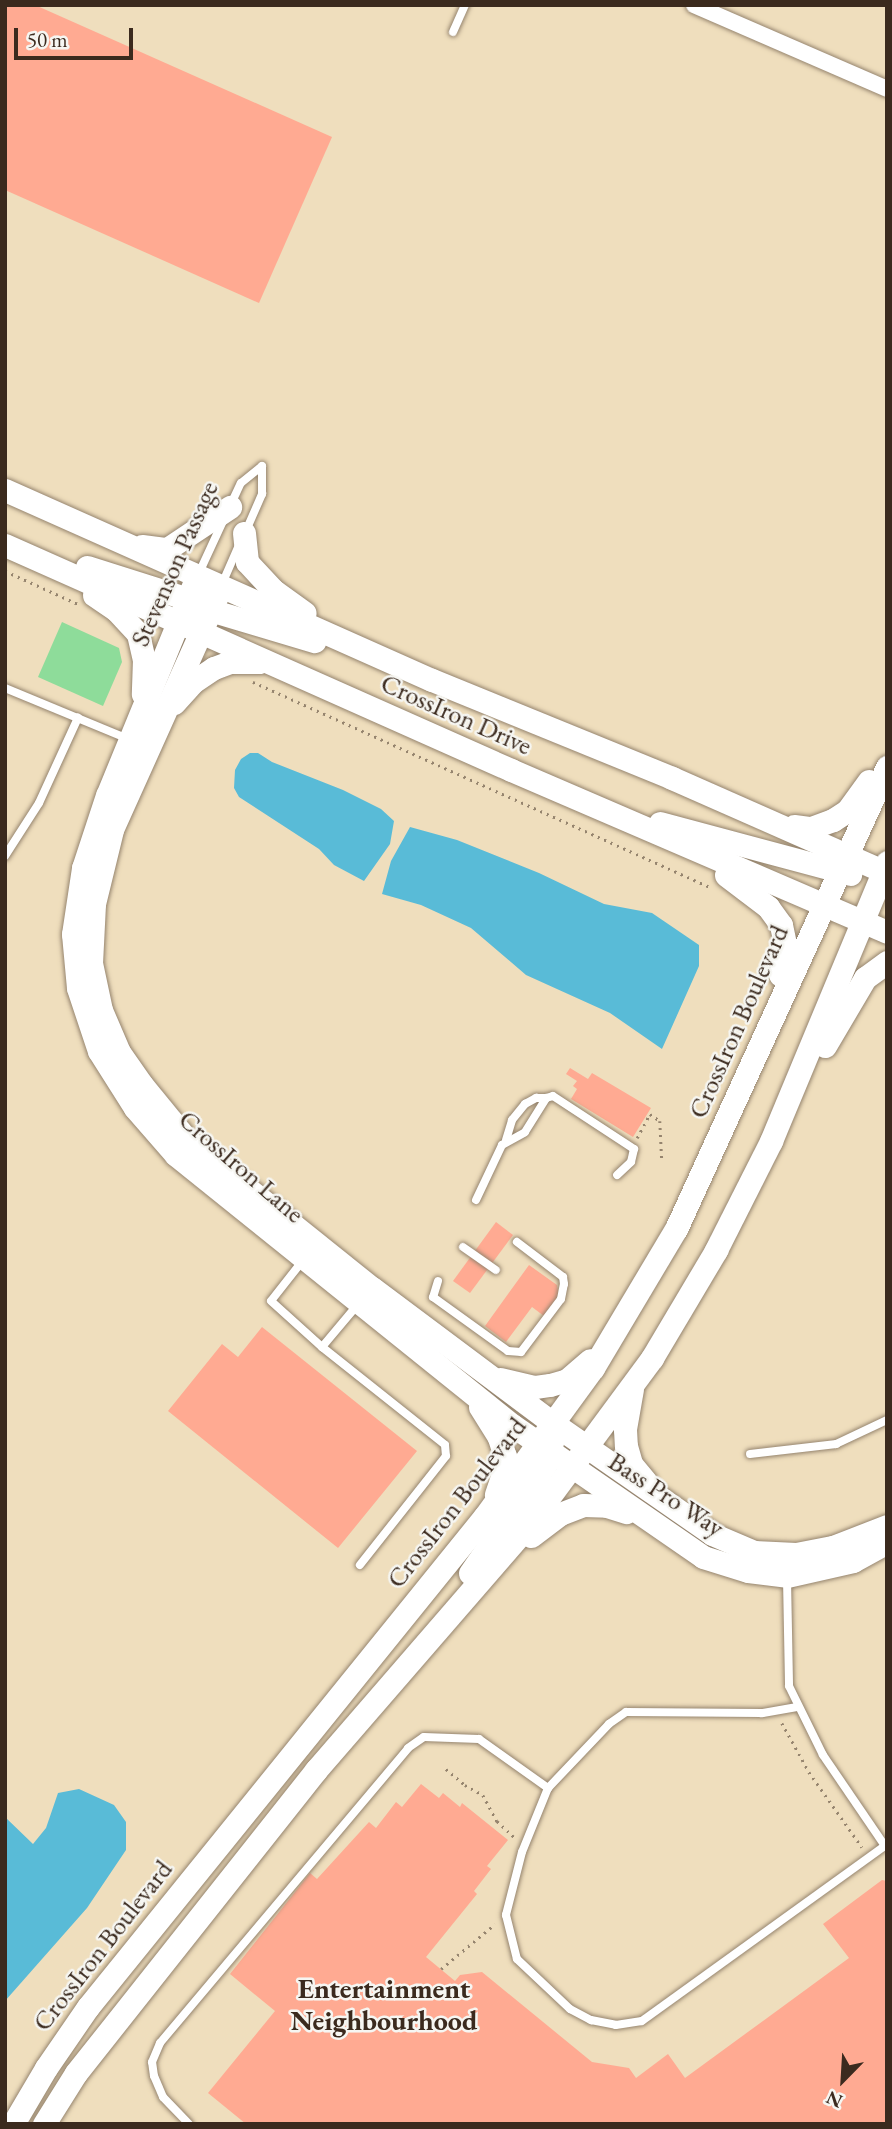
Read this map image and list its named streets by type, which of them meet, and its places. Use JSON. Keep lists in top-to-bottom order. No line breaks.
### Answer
{"streets":{"street":["Stevenson Passage","CrossIron Drive","CrossIron Boulevard","CrossIron Lane","Bass Pro Way"]},"crossings":[["Stevenson Passage","CrossIron Drive"],["Stevenson Passage","CrossIron Lane"],["CrossIron Drive","CrossIron Boulevard"],["CrossIron Boulevard","CrossIron Lane"],["CrossIron Boulevard","Bass Pro Way"],["CrossIron Lane","Bass Pro Way"]],"districts":["Entertainment Neighbourhood"],"scale_bar":"50 m","north":"bottom left"}
